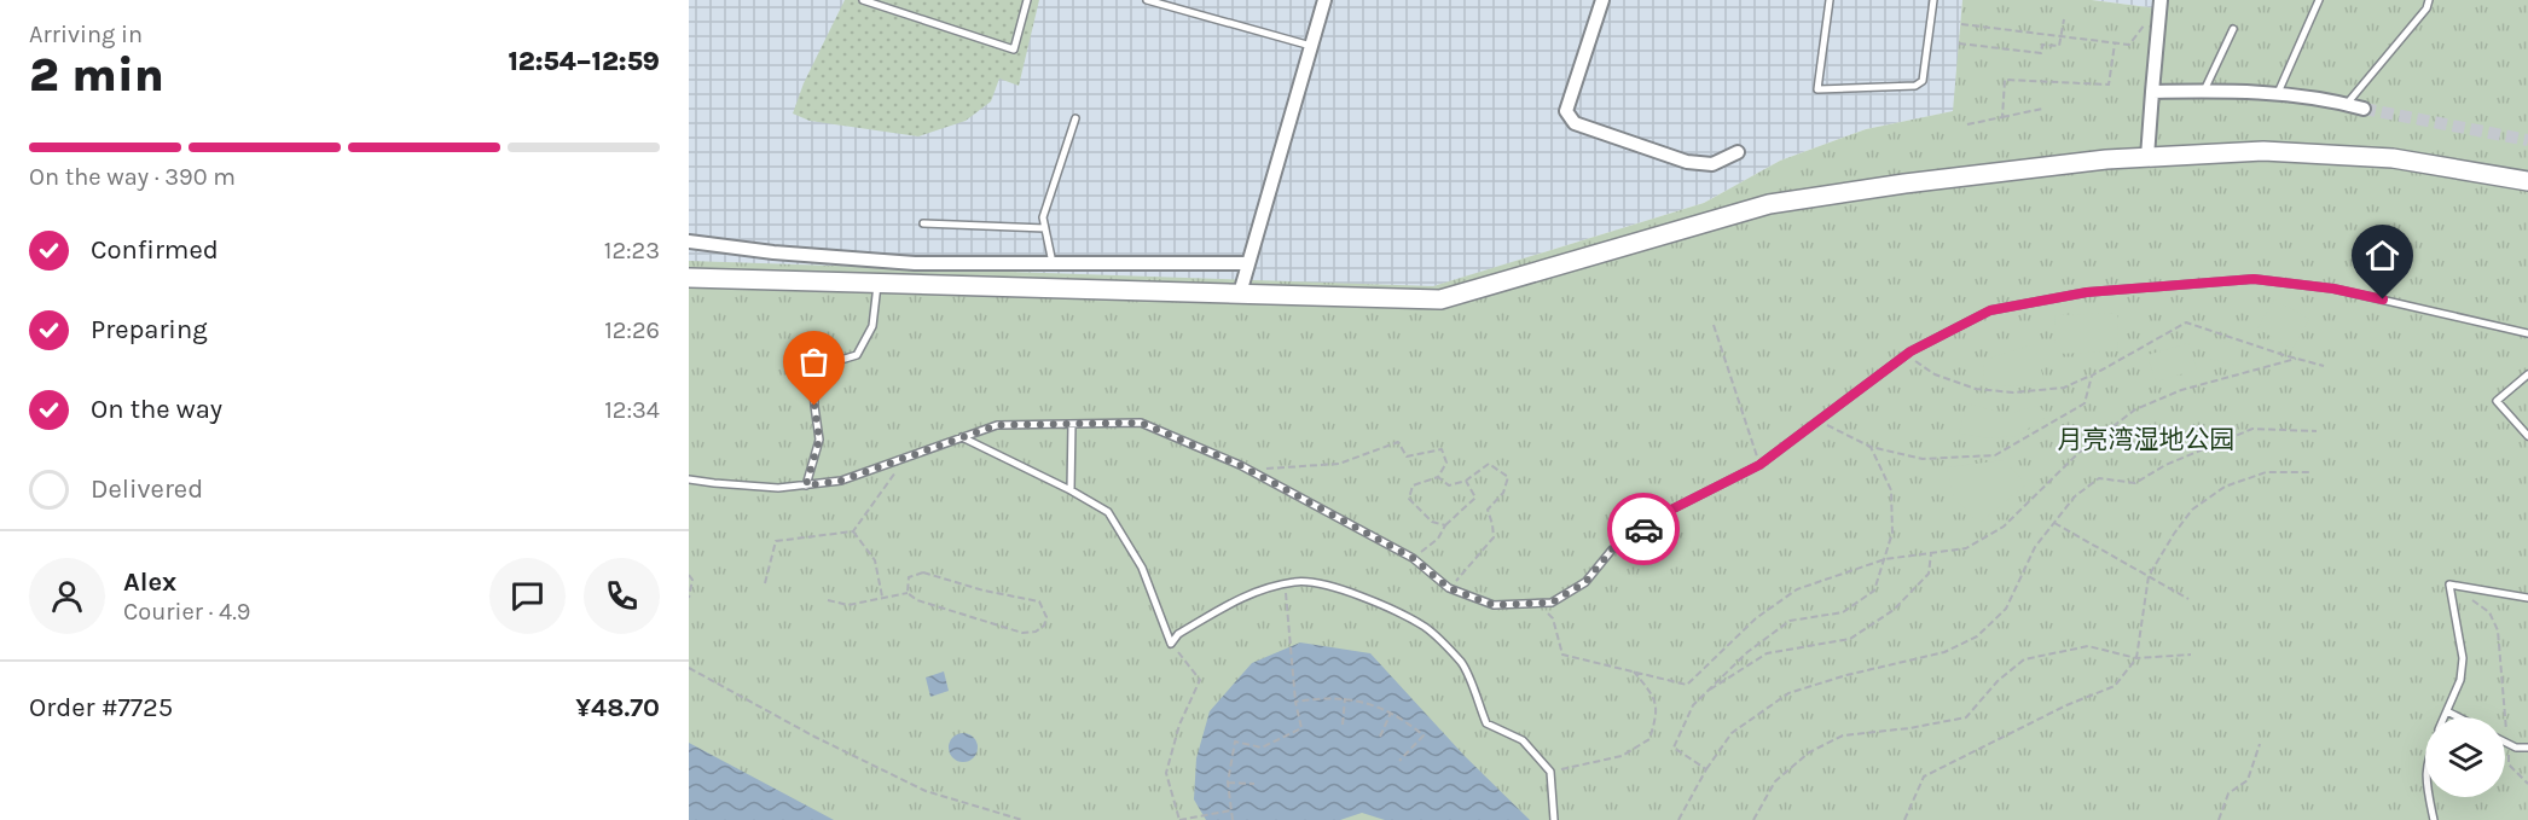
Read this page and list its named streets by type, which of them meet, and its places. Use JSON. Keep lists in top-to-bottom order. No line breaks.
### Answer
{"parks":["月亮湾湿地公园"],"page":{"heading":["2 min","Arriving in","12:54–12:59"],"panel":["Alex","Courier · 4.9","Order #7725","¥48.70"],"bar":"On the way · 390 m","list":[["Confirmed","12:23"],["Preparing","12:26"],["On the way","12:34"],"Delivered"]}}
